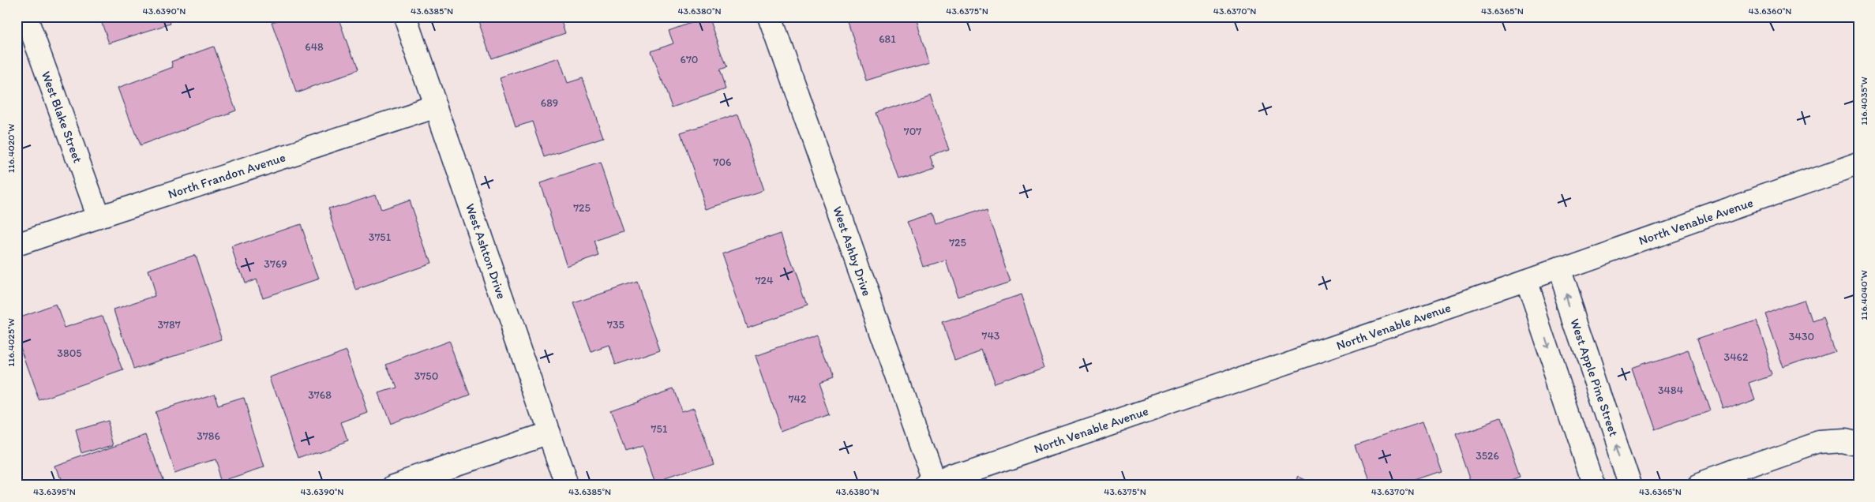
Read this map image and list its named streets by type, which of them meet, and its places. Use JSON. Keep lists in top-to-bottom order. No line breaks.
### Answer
{"streets":{"street":["West Blake Street","North Frandon Avenue","North Venable Avenue","West Ashton Drive","West Ashby Drive","West Apple Pine Street"]},"crossings":[["West Blake Street","North Frandon Avenue"],["North Frandon Avenue","West Ashton Drive"],["North Venable Avenue","West Ashby Drive"],["North Venable Avenue","West Apple Pine Street"]],"house_numbers":["681","648","670","689","707","706","725","3751","725","3769","724","3787","735","743","3430","3805","3462","3750","3484","3768","742","751","3786","3526"],"coordinates":["43.6390°N","43.6385°N","43.6380°N","43.6375°N","43.6370°N","43.6365°N","43.6360°N","116.4035°W","116.4020°W","116.4040°W","116.4025°W","43.6395°N"]}
